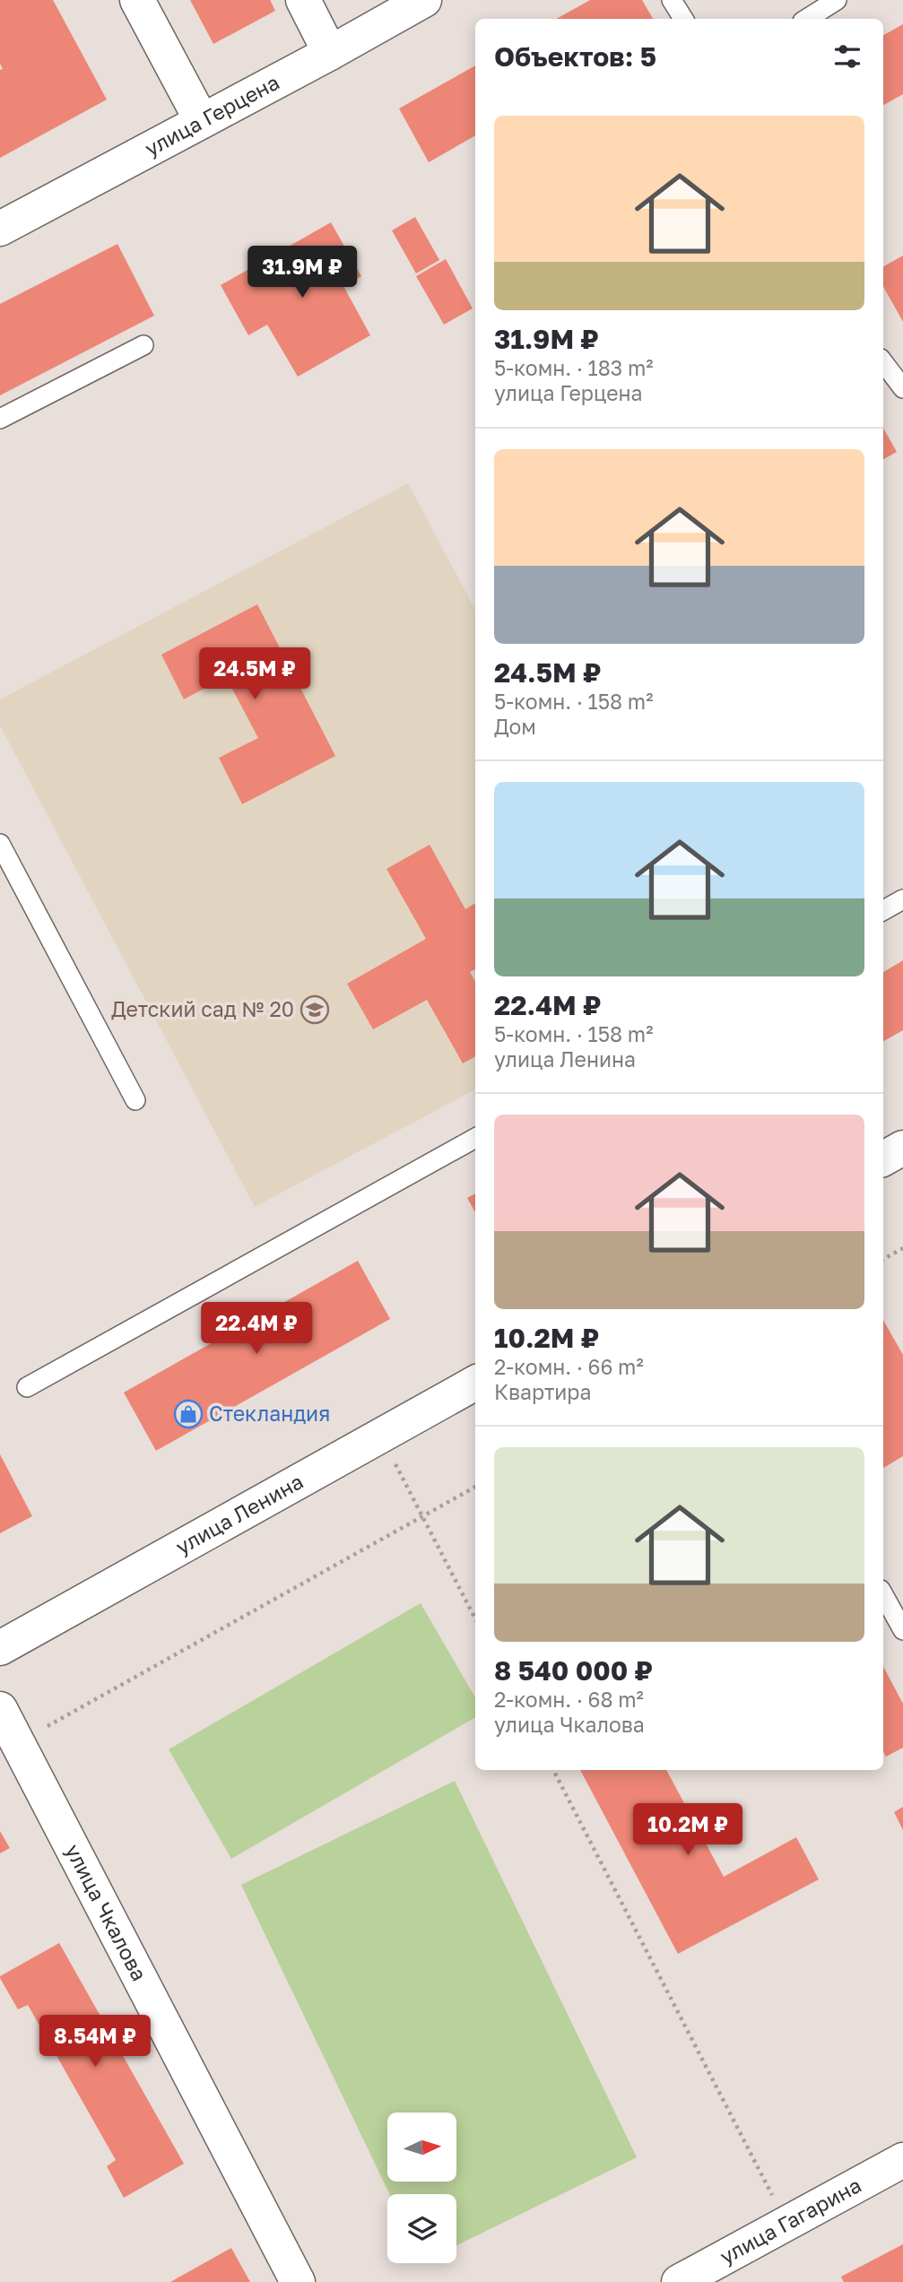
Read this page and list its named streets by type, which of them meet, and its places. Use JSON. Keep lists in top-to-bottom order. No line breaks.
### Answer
{"streets":{"street":["улица Герцена","улица Ленина","улица Чкалова","улица Гагарина"]},"places":{"school or university":["Детский сад № 20"],"shop":["Стекландия"]},"north":"right","page":{"heading":"Объектов: 5","list":[{"name":"31.9M ₽","note":"5-комн. · 183 m² · улица Герцена"},{"name":"24.5M ₽","note":"5-комн. · 158 m² · Дом"},{"name":"22.4M ₽","note":"5-комн. · 158 m² · улица Ленина"},{"name":"10.2M ₽","note":"2-комн. · 66 m² · Квартира"},{"name":"8 540 000 ₽","note":"2-комн. · 68 m² · улица Чкалова"}],"price":["31.9M ₽","24.5M ₽","22.4M ₽","10.2M ₽","8.54M ₽"]}}
